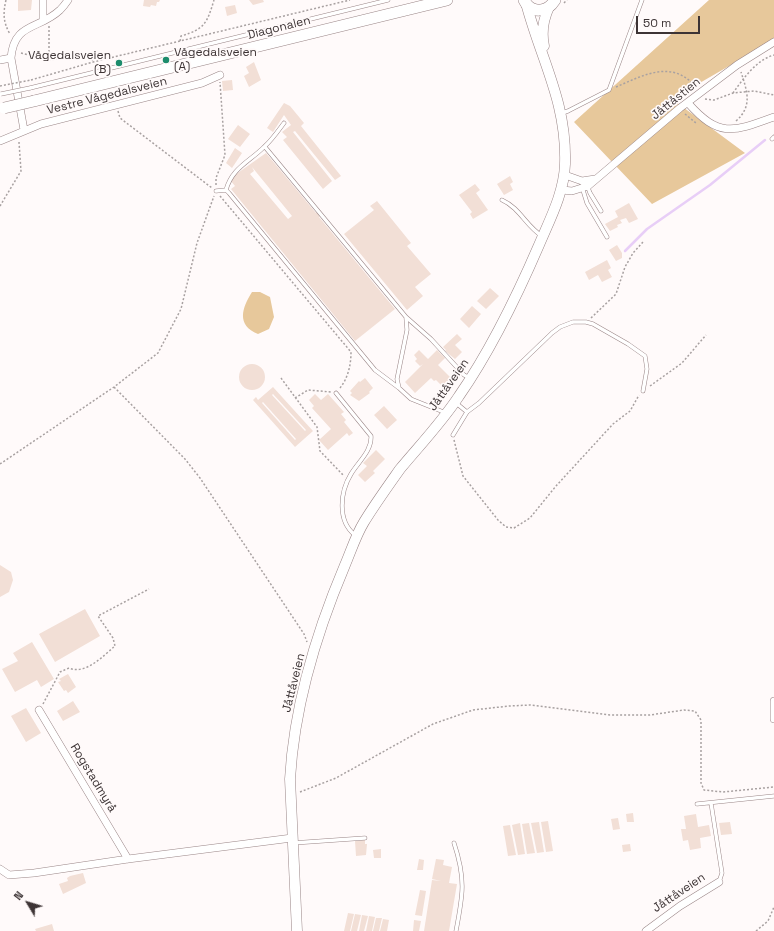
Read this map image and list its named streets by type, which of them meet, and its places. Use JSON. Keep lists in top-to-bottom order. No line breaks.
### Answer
{"streets":{"main road":["Diagonalen","Jåttåveien"],"street":["Vestre Vågedalsveien","Jåttåstien","Rogstadmyrå"]},"places":["Vågedalsveien (A)","Vågedalsveien (B)"],"scale_bar":"50 m","north":"top left"}
